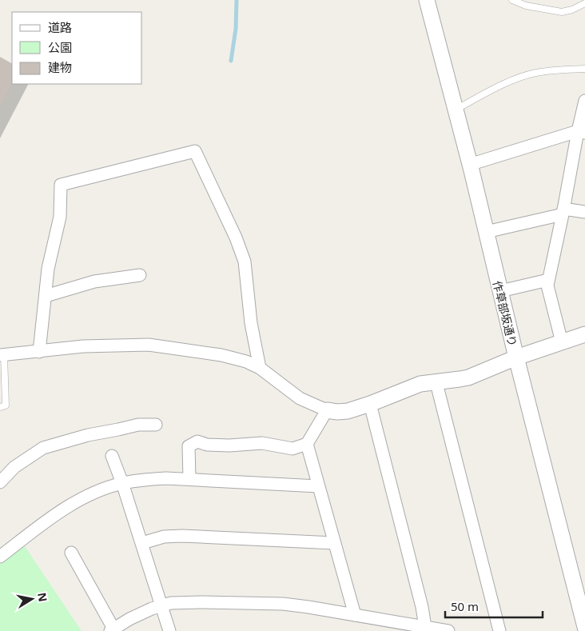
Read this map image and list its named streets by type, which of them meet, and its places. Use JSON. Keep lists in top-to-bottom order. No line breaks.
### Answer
{"streets":{"street":["作草部坂通り"]},"legend":["道路","公園","建物"],"scale_bar":"50 m","north":"right"}
